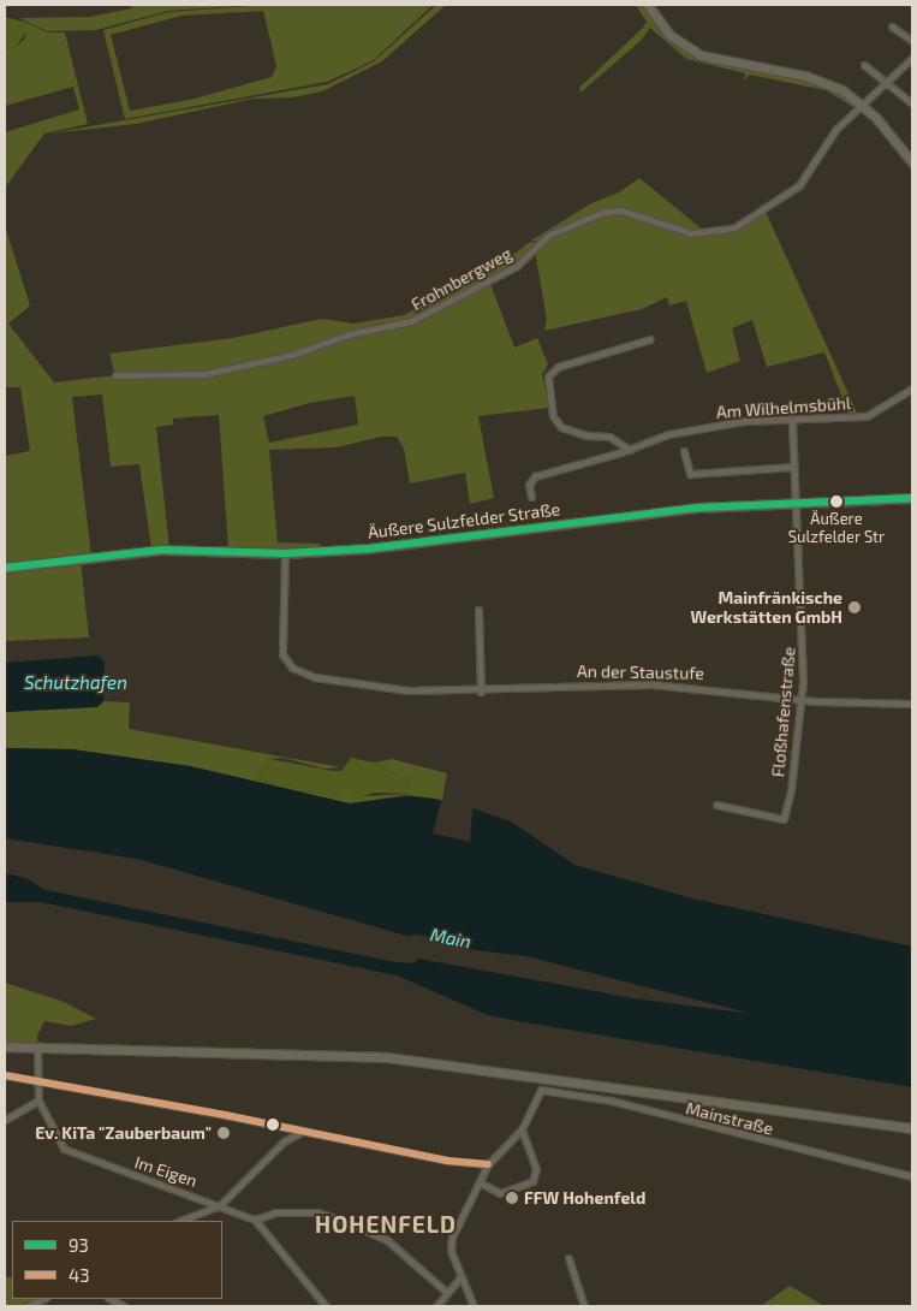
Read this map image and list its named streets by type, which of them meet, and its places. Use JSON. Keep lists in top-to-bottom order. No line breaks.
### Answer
{"streets":{"main road":["Äußere Sulzfelder Straße"],"street":["Frohnbergweg","Am Wilhelmsbühl","An der Staustufe","Floßhafenstraße","Mainstraße","Im Eigen"]},"crossings":[["Am Wilhelmsbühl","Floßhafenstraße"],["Äußere Sulzfelder Straße","An der Staustufe"],["Äußere Sulzfelder Straße","Floßhafenstraße"],["An der Staustufe","Floßhafenstraße"]],"districts":["HOHENFELD"],"water":["Schutzhafen","Main"],"places":["Äußere Sulzfelder Str","Mainfränkische Werkstätten GmbH","Ev. KiTa \"Zauberbaum\"","FFW Hohenfeld"],"lines":["transit line 93","transit line 43"],"legend":["93","43"]}
